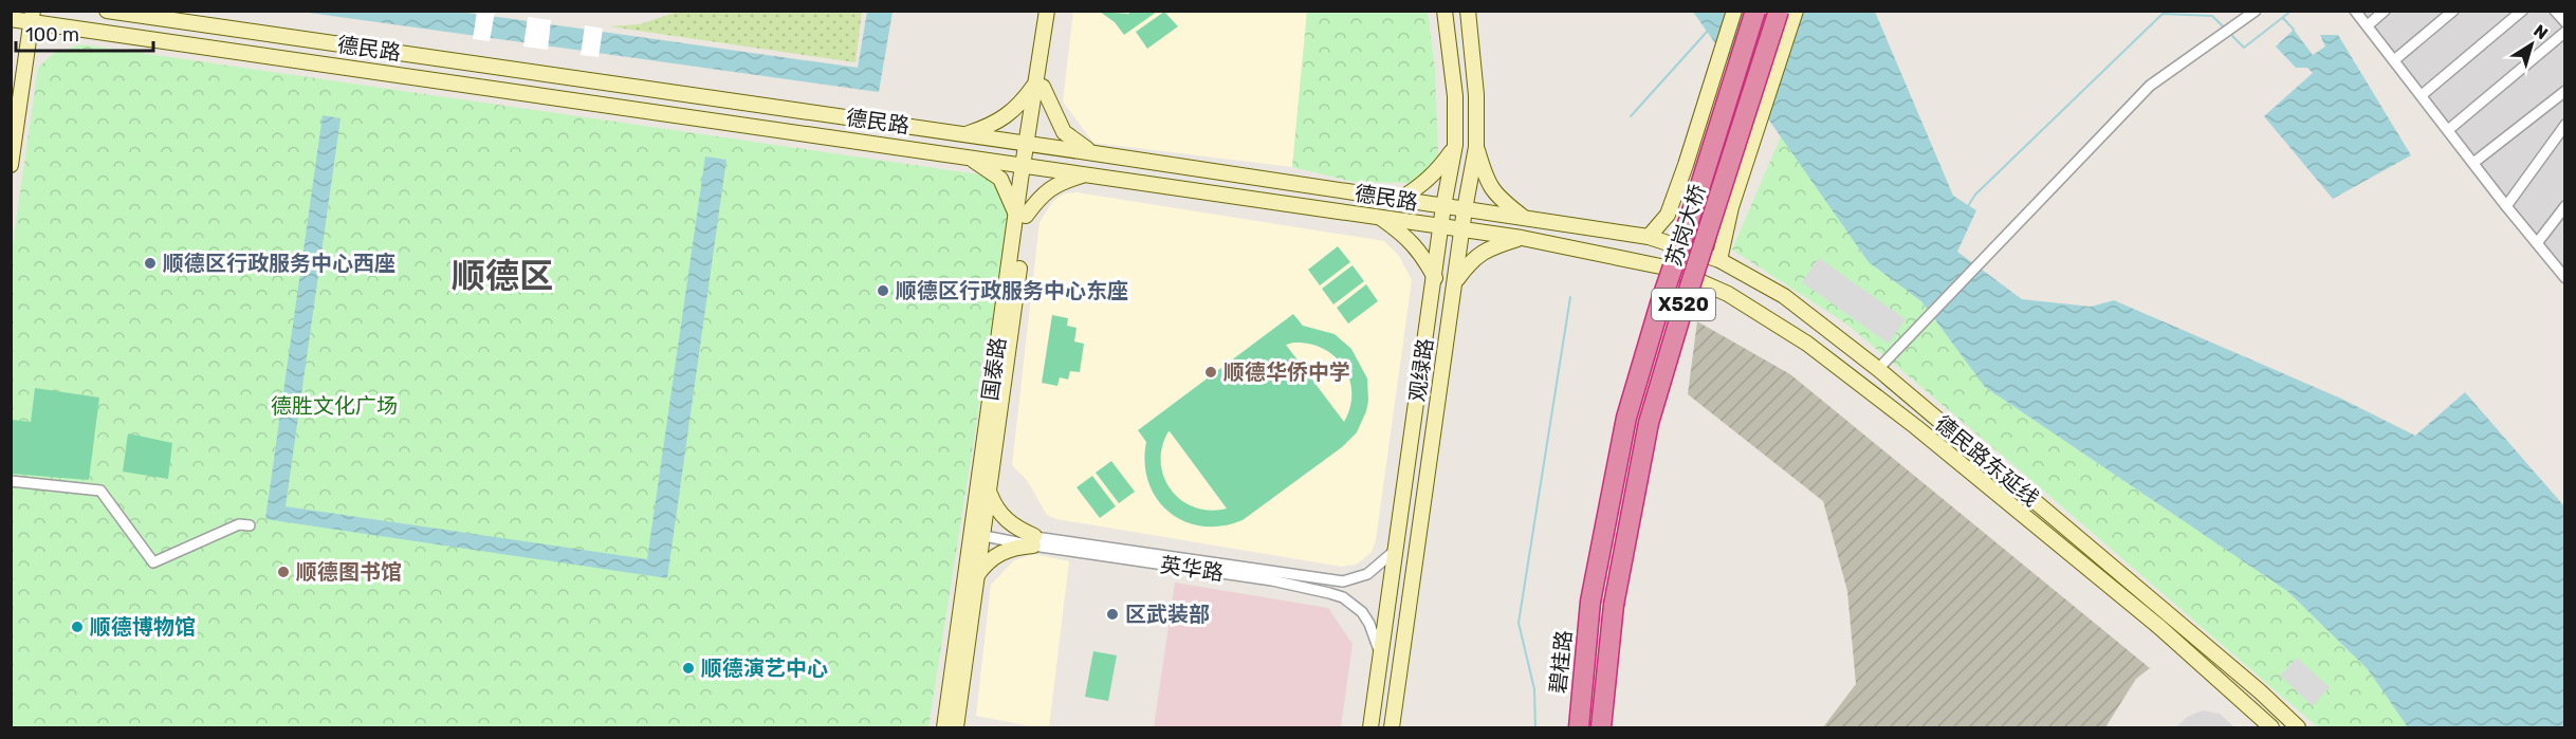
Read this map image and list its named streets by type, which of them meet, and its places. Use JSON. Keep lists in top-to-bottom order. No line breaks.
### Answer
{"streets":{"highway":["苏岗大桥","X520","碧桂路"],"main road":["德民路","国泰路","观绿路","德民路东延线"],"street":["英华路"]},"crossings":[["德民路","国泰路"],["德民路","观绿路"],["德民路","德民路东延线"],["苏岗大桥","碧桂路"],["国泰路","德民路东延线"],["国泰路","英华路"],["观绿路","德民路东延线"],["观绿路","英华路"]],"districts":["顺德区"],"parks":["德胜文化广场"],"places":["顺德区行政服务中心西座","顺德区行政服务中心东座","顺德华侨中学","顺德图书馆","区武装部","顺德博物馆","顺德演艺中心"],"scale_bar":"100 m","north":"top right"}
